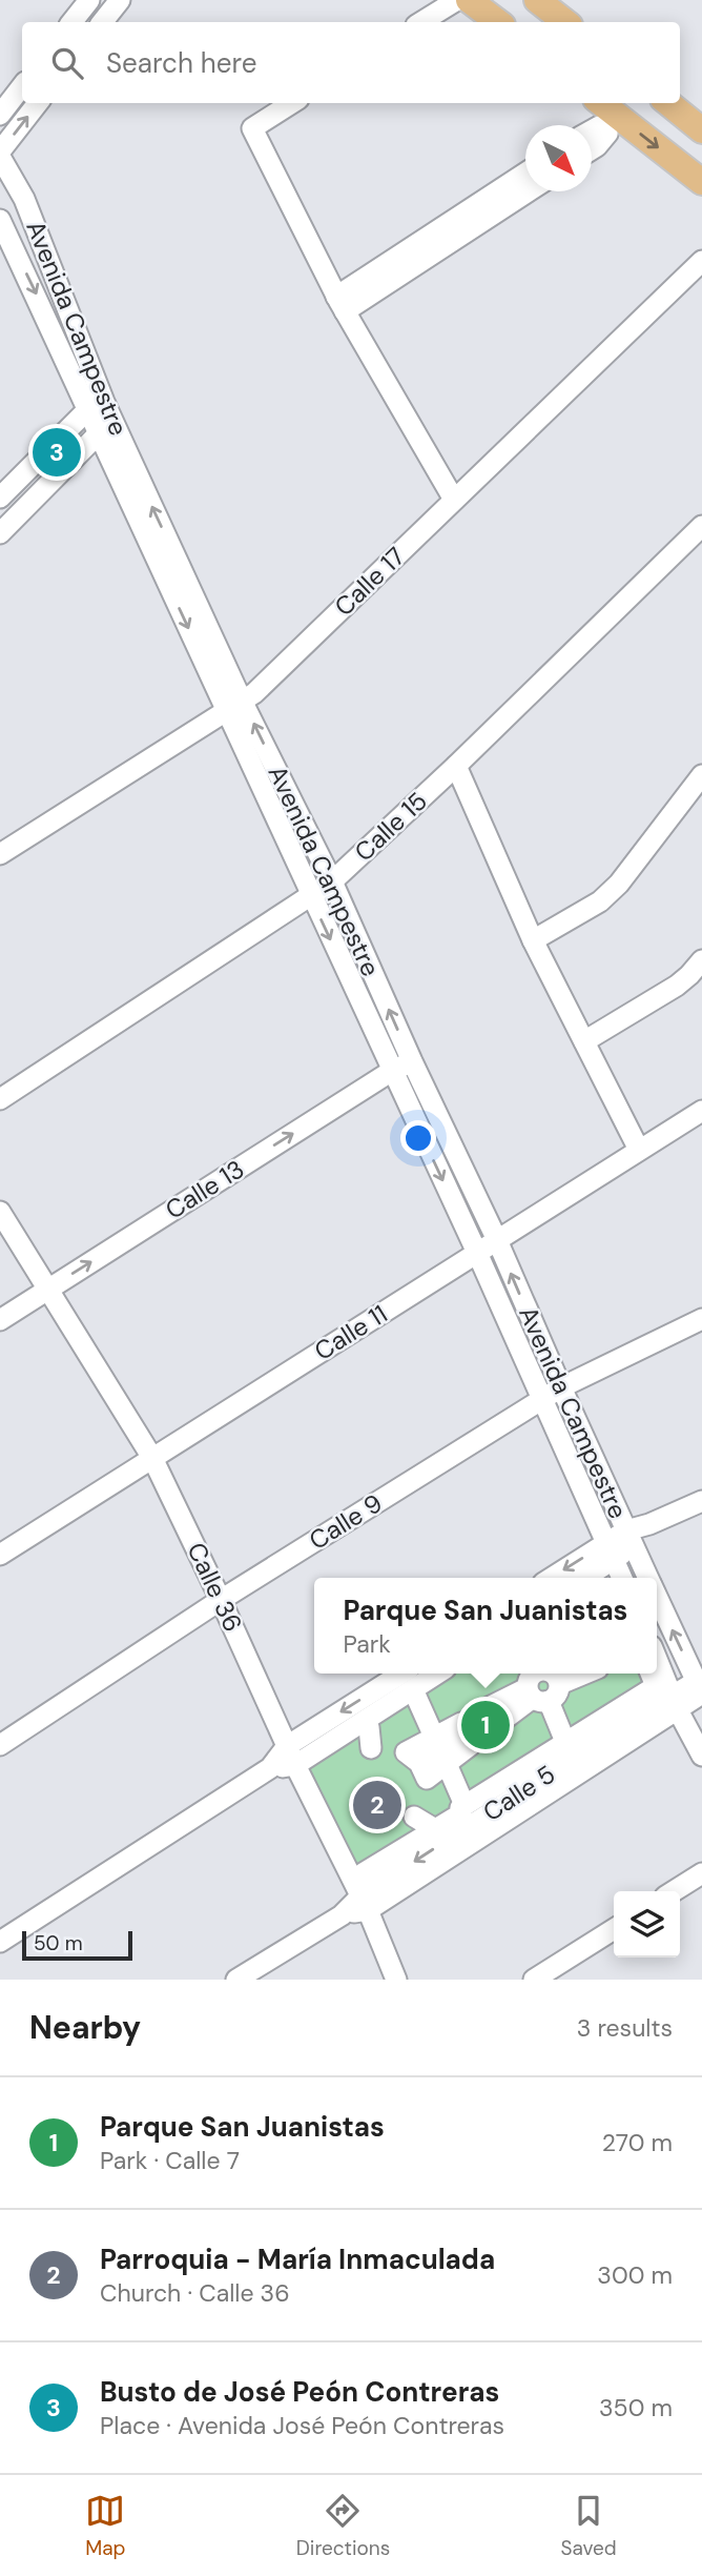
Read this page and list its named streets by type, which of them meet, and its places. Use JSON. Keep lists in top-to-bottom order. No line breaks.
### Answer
{"streets":{"street":["Avenida Campestre","Calle 17","Calle 15","Calle 13","Calle 11","Calle 9","Calle 36","Calle 5"]},"crossings":[["Avenida Campestre","Calle 17"],["Avenida Campestre","Calle 15"],["Avenida Campestre","Calle 13"],["Avenida Campestre","Calle 11"],["Avenida Campestre","Calle 9"],["Avenida Campestre","Calle 5"],["Calle 13","Calle 36"],["Calle 11","Calle 36"],["Calle 9","Calle 36"],["Calle 36","Calle 5"]],"one_way":["Calle 13"],"scale_bar":"50 m","north":"bottom right","page":{"search":"Search here","pins":["3","1","2"],"popup":["Parque San Juanistas","Park"],"scale":"50 m","heading":["Nearby","3 results"],"list":[{"mark":"1","name":"Parque San Juanistas","note":"Park · Calle 7","value":"270 m"},{"mark":"2","name":"Parroquia - María Inmaculada","note":"Church · Calle 36","value":"300 m"},{"mark":"3","name":"Busto de José Peón Contreras","note":"Place · Avenida José Peón Contreras","value":"350 m"}],"nav":["Map","Directions","Saved"]}}
